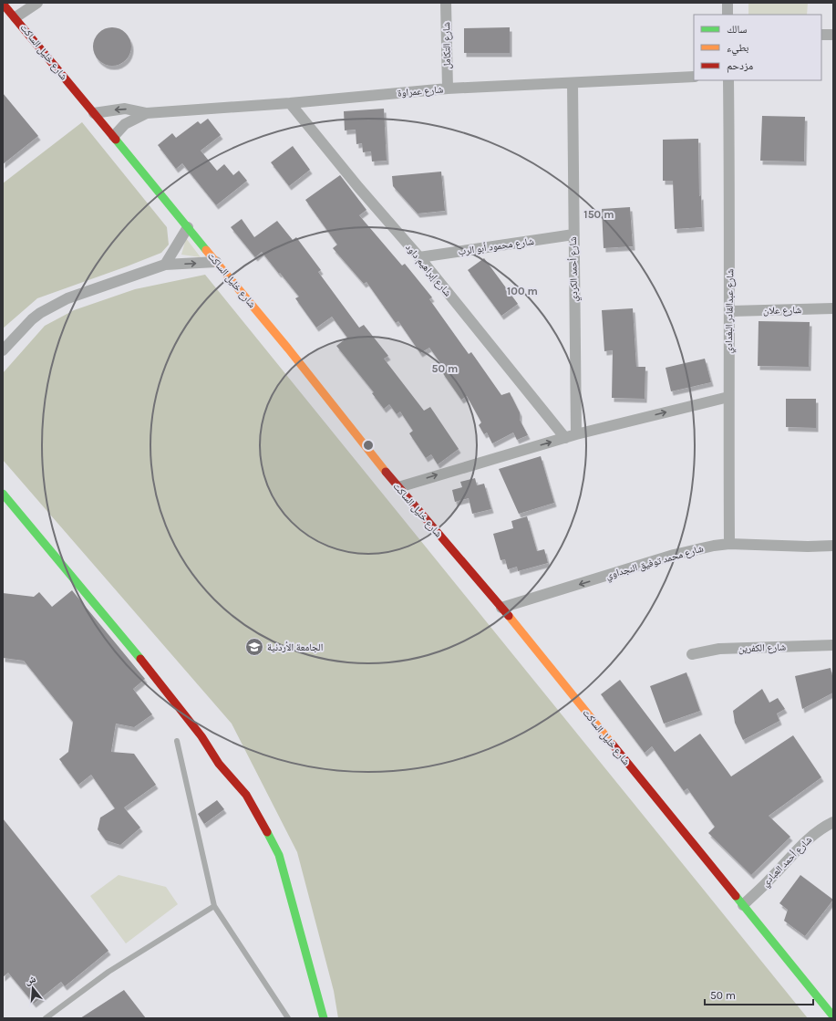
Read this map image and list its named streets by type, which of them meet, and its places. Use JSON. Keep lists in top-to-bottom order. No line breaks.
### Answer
{"streets":{"street":["شارع التكامل","شارع خليل الساكت","شارع عمراوة","شارع محمود أبو الرب","شارع أحمد الكردي","شارع إبراهيم داود","شارع علان","شارع عبدالقادر البغدادي","شارع محمد توفيق النجداوي","شارع الكفرين","شارع أحمد العبادي"]},"crossings":[["شارع التكامل","شارع عمراوة"],["شارع خليل الساكت","شارع عمراوة"],["شارع خليل الساكت","شارع محمد توفيق النجداوي"],["شارع خليل الساكت","شارع أحمد العبادي"],["شارع عمراوة","شارع أحمد الكردي"],["شارع عمراوة","شارع إبراهيم داود"],["شارع محمود أبو الرب","شارع أحمد الكردي"],["شارع محمود أبو الرب","شارع إبراهيم داود"],["شارع أحمد الكردي","شارع إبراهيم داود"],["شارع علان","شارع عبدالقادر البغدادي"],["شارع عبدالقادر البغدادي","شارع محمد توفيق النجداوي"]],"one_way":["شارع محمد توفيق النجداوي"],"places":{"school or university":["الجامعة الأردنية"]},"legend":["سالك","بطيء","مزدحم"],"scale_bar":"50 m","north":"top","rings":["150 m","100 m","50 m"]}
